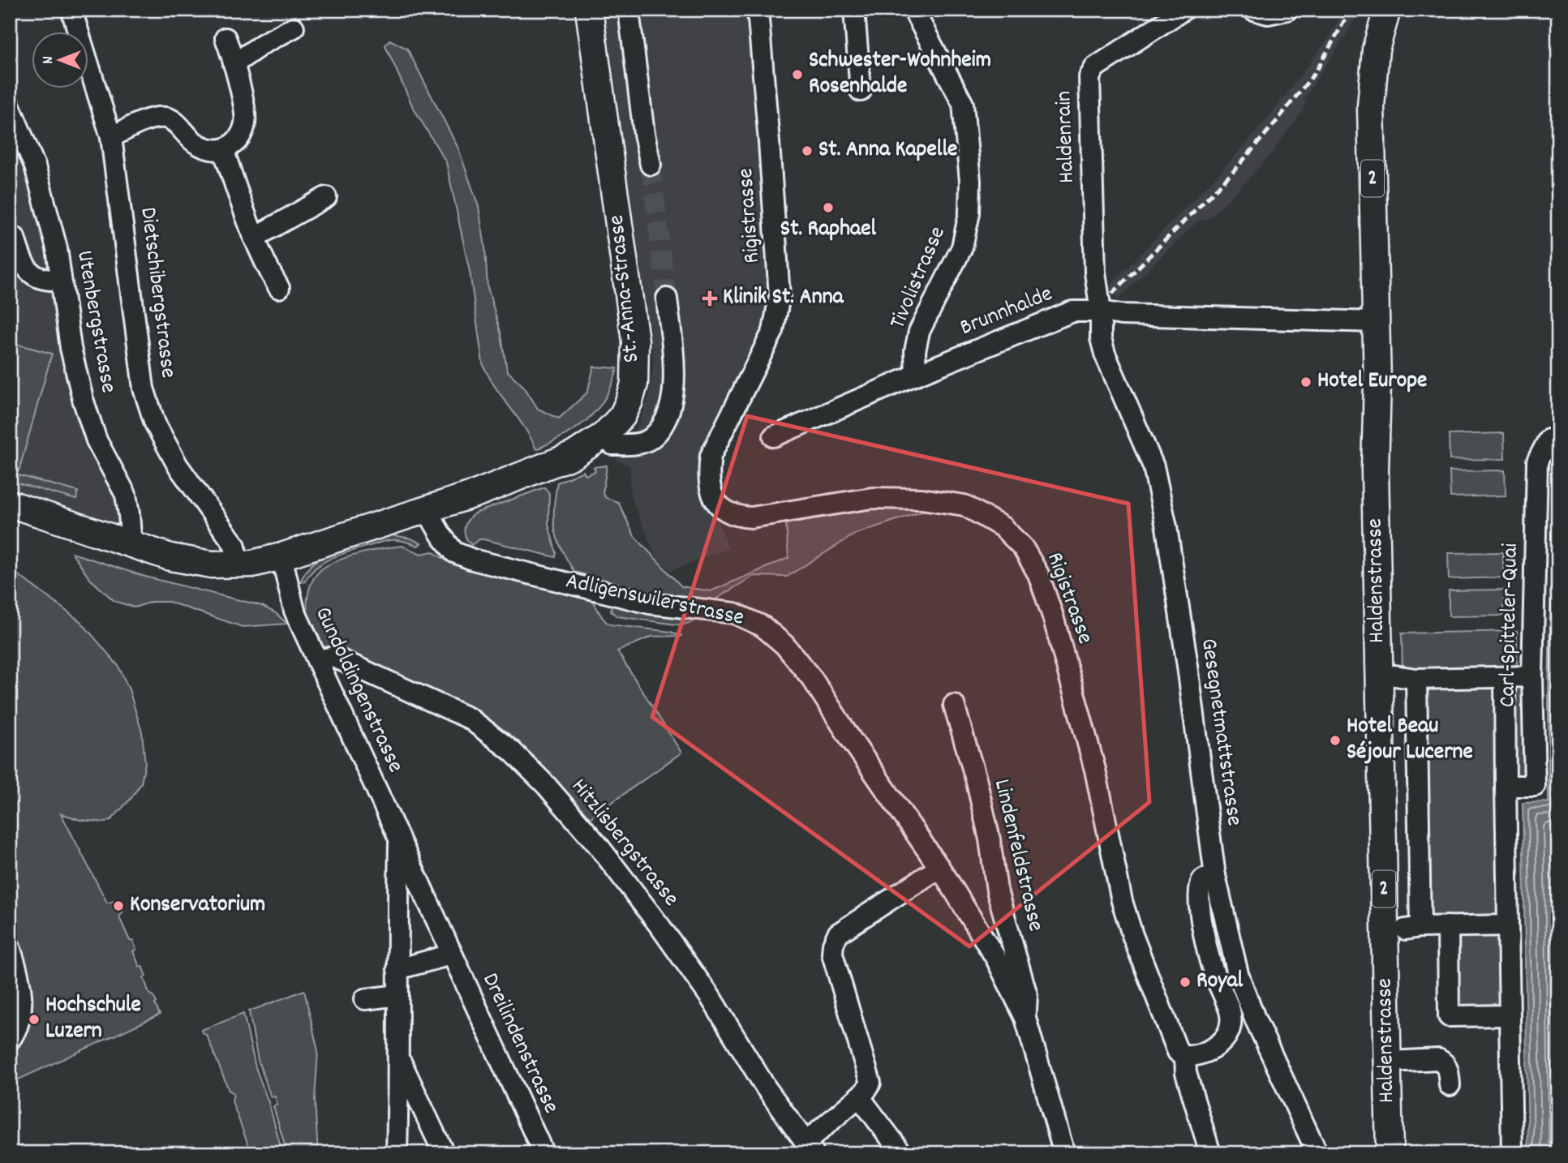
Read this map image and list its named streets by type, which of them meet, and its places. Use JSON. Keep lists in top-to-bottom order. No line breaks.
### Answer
{"streets":{"main road":["2","St.-Anna-Strasse","Haldenstrasse"],"street":["Haldenrain","Rigistrasse","Tivolistrasse","Dietschibergstrasse","Brunnhalde","Utenbergstrasse","Adligenswilerstrasse","Carl-Spitteler-Quai","Gundoldingenstrasse","Gesegnetmattstrasse","Hitzlisbergstrasse","Lindenfeldstrasse","Dreilindenstrasse"]},"crossings":[["Haldenrain","Brunnhalde"],["Haldenrain","Gesegnetmattstrasse"],["Tivolistrasse","Brunnhalde"],["St.-Anna-Strasse","Adligenswilerstrasse"],["Brunnhalde","Haldenstrasse"],["Brunnhalde","Gesegnetmattstrasse"],["Adligenswilerstrasse","Lindenfeldstrasse"],["Gundoldingenstrasse","Hitzlisbergstrasse"],["Gundoldingenstrasse","Dreilindenstrasse"]],"places":{"other":["Schwester-Wohnheim Rosenhalde","St. Anna Kapelle","St. Raphael","Hotel Europe","Hotel Beau Séjour Lucerne","Konservatorium","Royal","Hochschule Luzern"],"health":["Klinik St. Anna"]},"north":"left"}
